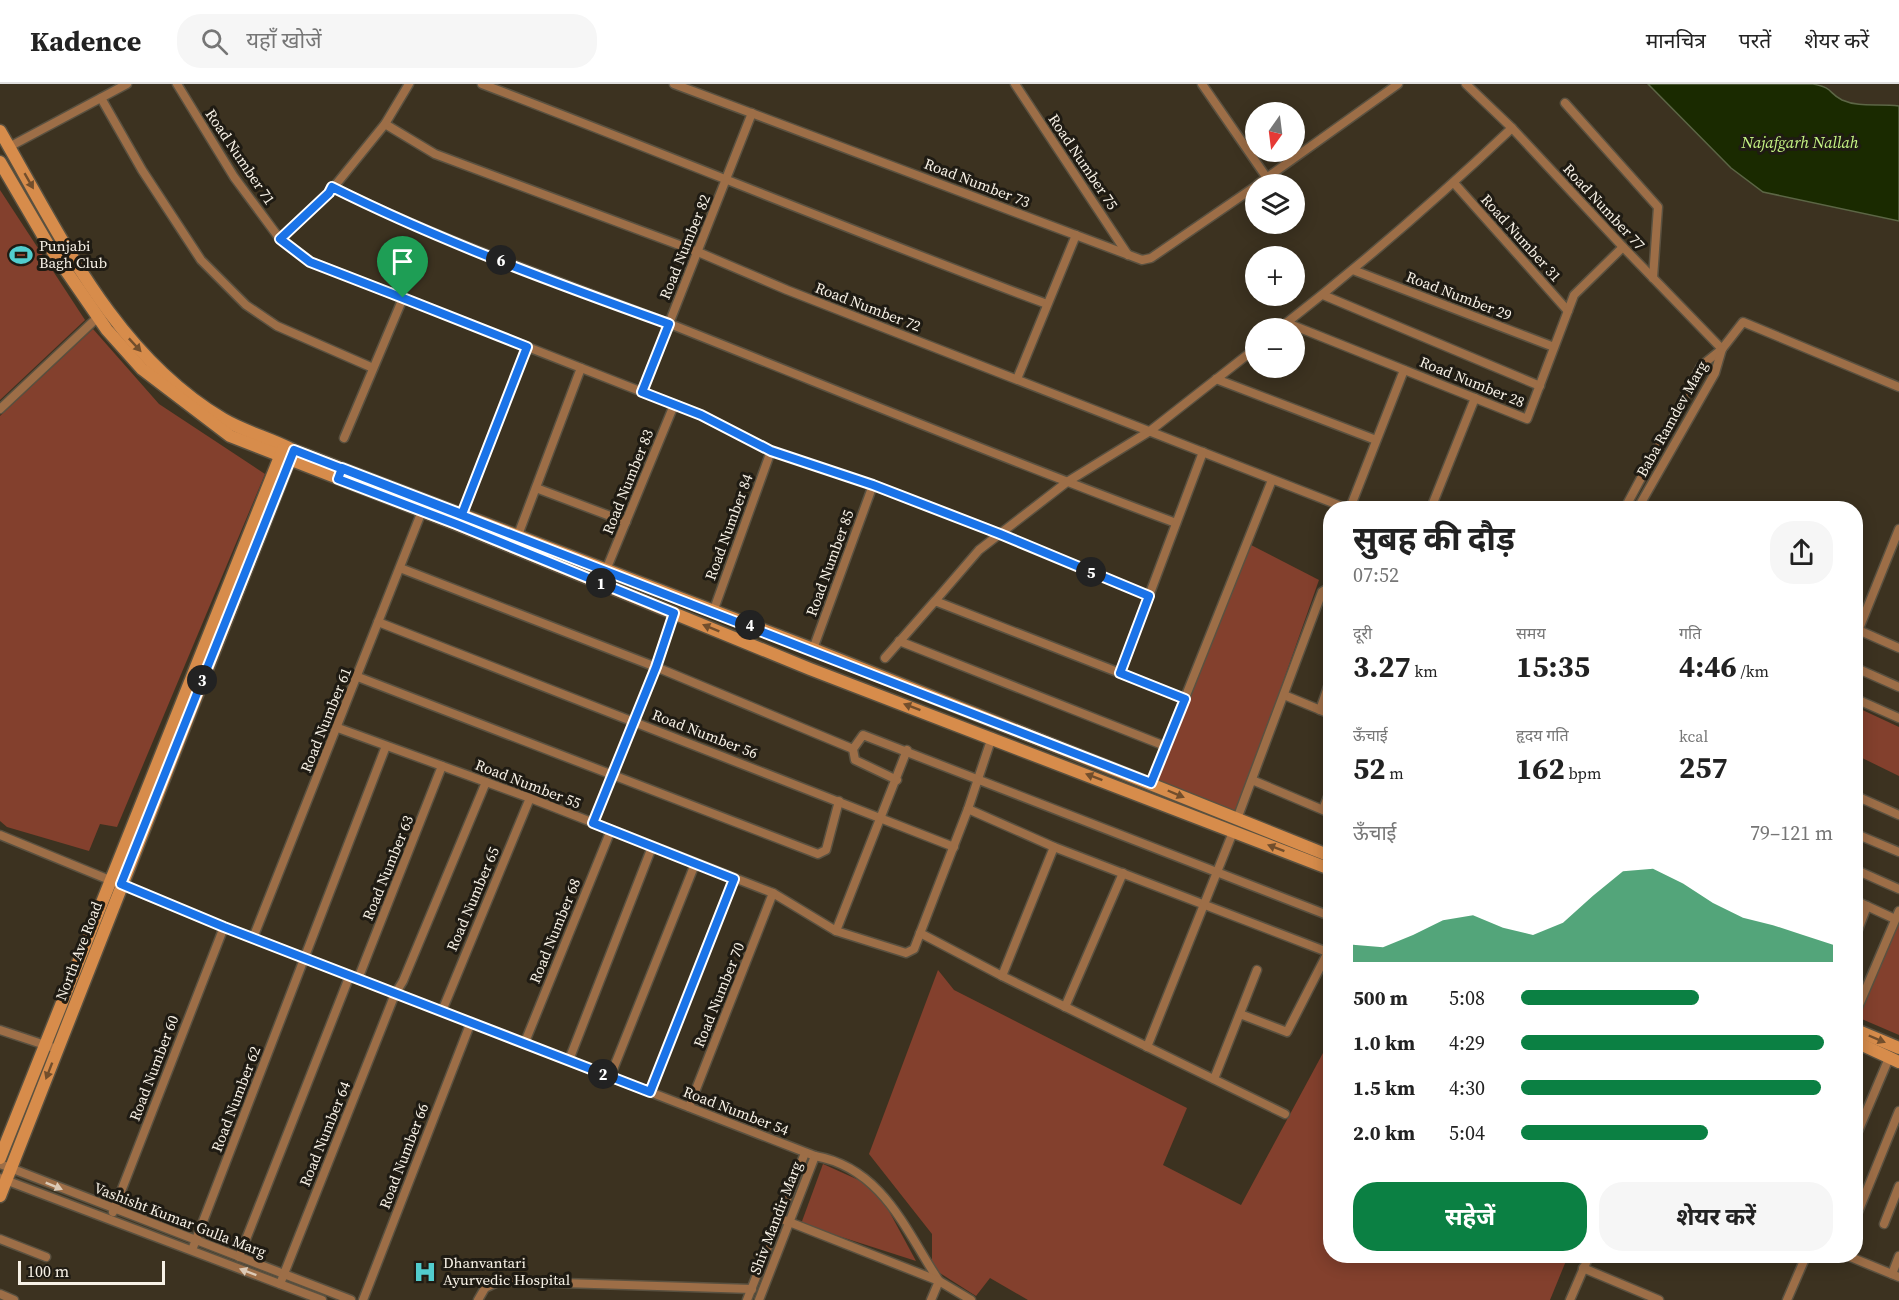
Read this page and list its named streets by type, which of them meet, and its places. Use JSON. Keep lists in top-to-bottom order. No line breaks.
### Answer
{"streets":{"street":["Road Number 71","Road Number 75","Road Number 73","Road Number 77","Road Number 31","Road Number 82","Road Number 29","Road Number 72","Road Number 28","Baba Ramdev Marg","Road Number 83","Road Number 84","Road Number 85","Road Number 61","Road Number 56","Road Number 55","Road Number 63","Road Number 65","Road Number 68","North Ave Road","Road Number 70","Road Number 60","Road Number 62","Road Number 54","Road Number 64","Road Number 66","Shiv Mandir Marg","Vashisht Kumar Gulla Marg"]},"crossings":[["Road Number 71","Road Number 82"],["Road Number 71","Road Number 83"],["Road Number 71","Road Number 84"],["Road Number 71","Road Number 85"],["Road Number 75","Road Number 73"],["Road Number 73","Road Number 82"],["Road Number 77","Road Number 28"],["Road Number 77","Baba Ramdev Marg"],["Road Number 31","Road Number 28"],["Road Number 82","Road Number 72"],["Road Number 29","Road Number 28"],["Road Number 61","Road Number 56"],["Road Number 61","Road Number 55"],["Road Number 61","Road Number 54"],["Road Number 55","Road Number 63"],["Road Number 55","Road Number 65"],["Road Number 55","Road Number 68"],["Road Number 55","Road Number 70"],["Road Number 55","Road Number 62"],["Road Number 55","Road Number 64"],["Road Number 63","Road Number 54"],["Road Number 63","Vashisht Kumar Gulla Marg"],["Road Number 65","Road Number 54"],["Road Number 68","Road Number 54"],["North Ave Road","Road Number 54"],["North Ave Road","Vashisht Kumar Gulla Marg"],["Road Number 70","Road Number 54"],["Road Number 60","Road Number 54"],["Road Number 60","Vashisht Kumar Gulla Marg"],["Road Number 62","Road Number 54"],["Road Number 62","Vashisht Kumar Gulla Marg"],["Road Number 54","Road Number 64"],["Road Number 54","Road Number 66"],["Road Number 54","Shiv Mandir Marg"],["Road Number 64","Vashisht Kumar Gulla Marg"]],"water":["Najafgarh Nallah"],"places":{"sports":["Punjabi Bagh Club"],"hospital":["Dhanvantari Ayurvedic Hospital"]},"scale_bar":"100 m","north":"bottom","page":{"header":"Kadence","search":"यहाँ खोजें","nav":["मानचित्र","परतें","शेयर करें"],"map_buttons":["+","−"],"pins":["6","5","1","4","3","2"],"heading":["सुबह की दौड़","07:52"],"stats":[["दूरी","3.27 km"],["समय","15:35"],["गति","4:46 /km"],["ऊँचाई","52 m"],["हृदय गति","162 bpm"],["kcal","257"]],"chart":["ऊँचाई","79–121 m"],"list":[{"name":"500 m","note":"5:08"},{"name":"1.0 km","note":"4:29"},{"name":"1.5 km","note":"4:30"},{"name":"2.0 km","note":"5:04"}],"buttons":["सहेजें","शेयर करें"],"scale":"100 m"}}
